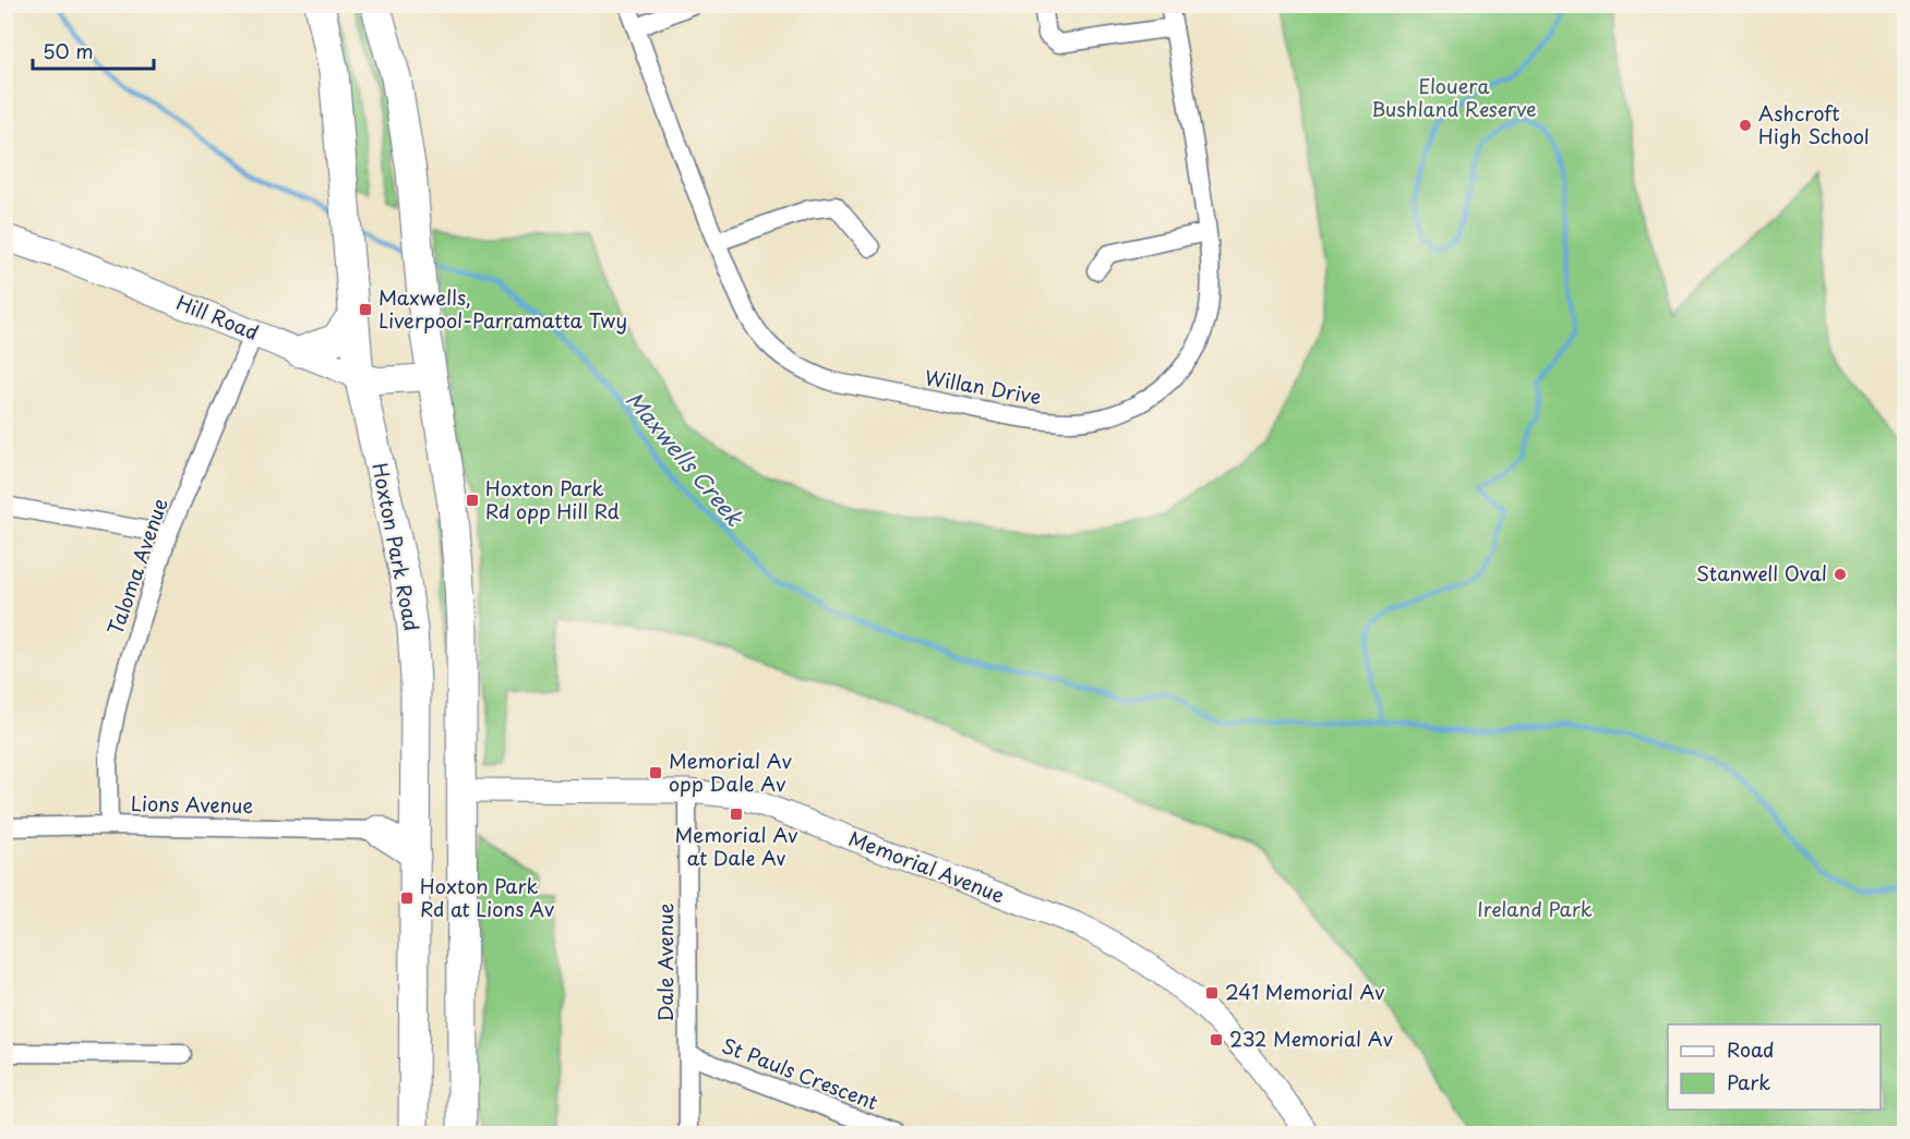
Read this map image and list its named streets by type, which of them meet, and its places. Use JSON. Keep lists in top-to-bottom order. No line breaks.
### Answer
{"streets":{"main road":["Hill Road","Hoxton Park Road"],"street":["Willan Drive","Taloma Avenue","Lions Avenue","Memorial Avenue","Dale Avenue","St Pauls Crescent"]},"crossings":[["Hill Road","Hoxton Park Road"],["Hill Road","Taloma Avenue"],["Taloma Avenue","Lions Avenue"],["Memorial Avenue","Dale Avenue"],["Dale Avenue","St Pauls Crescent"]],"water":["Maxwells Creek"],"parks":["Elouera Bushland Reserve","Ireland Park"],"places":{"other":["Ashcroft High School","Stanwell Oval"],"transit":["Maxwells, Liverpool-Parramatta Twy","Hoxton Park Rd opp Hill Rd","Memorial Av opp Dale Av","Memorial Av at Dale Av","Hoxton Park Rd at Lions Av","241 Memorial Av","232 Memorial Av"]},"legend":["Road","Park"],"scale_bar":"50 m"}
